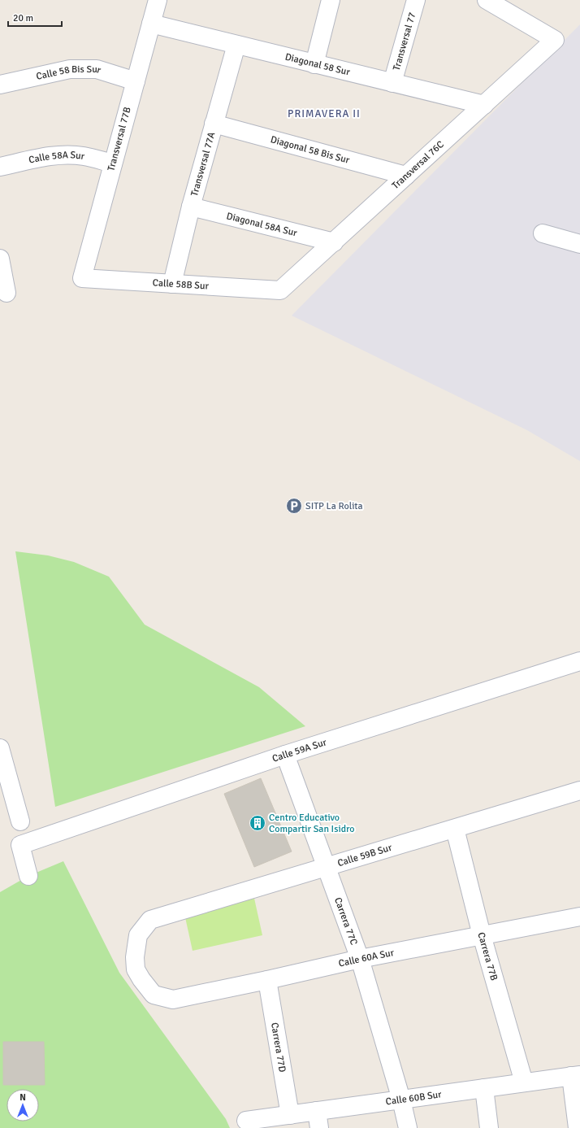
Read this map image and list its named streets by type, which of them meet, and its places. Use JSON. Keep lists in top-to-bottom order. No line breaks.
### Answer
{"streets":{"street":["Transversal 77","Diagonal 58 Sur","Calle 58 Bis Sur","Transversal 77B","Diagonal 58 Bis Sur","Calle 58A Sur","Transversal 77A","Transversal 76C","Diagonal 58A Sur","Calle 58B Sur","Calle 59A Sur","Calle 59B Sur","Carrera 77C","Carrera 77B","Calle 60A Sur","Carrera 77D","Calle 60B Sur"]},"crossings":[["Transversal 77","Diagonal 58 Sur"],["Diagonal 58 Sur","Transversal 77B"],["Diagonal 58 Sur","Transversal 77A"],["Diagonal 58 Sur","Transversal 76C"],["Calle 58 Bis Sur","Transversal 77B"],["Transversal 77B","Calle 58A Sur"],["Transversal 77B","Calle 58B Sur"],["Diagonal 58 Bis Sur","Transversal 77A"],["Diagonal 58 Bis Sur","Transversal 76C"],["Transversal 77A","Diagonal 58A Sur"],["Transversal 77A","Calle 58B Sur"],["Transversal 76C","Diagonal 58A Sur"],["Transversal 76C","Calle 58B Sur"],["Calle 59A Sur","Carrera 77C"],["Calle 59B Sur","Carrera 77C"],["Calle 59B Sur","Carrera 77B"],["Calle 59B Sur","Calle 60A Sur"],["Carrera 77C","Calle 60A Sur"],["Carrera 77C","Calle 60B Sur"],["Carrera 77B","Calle 60A Sur"],["Carrera 77B","Calle 60B Sur"],["Calle 60A Sur","Carrera 77D"],["Carrera 77D","Calle 60B Sur"]],"districts":["PRIMAVERA II"],"places":{"parking":["SITP La Rolita"],"building":["Centro Educativo Compartir San Isidro"]},"scale_bar":"20 m","north":"top"}
